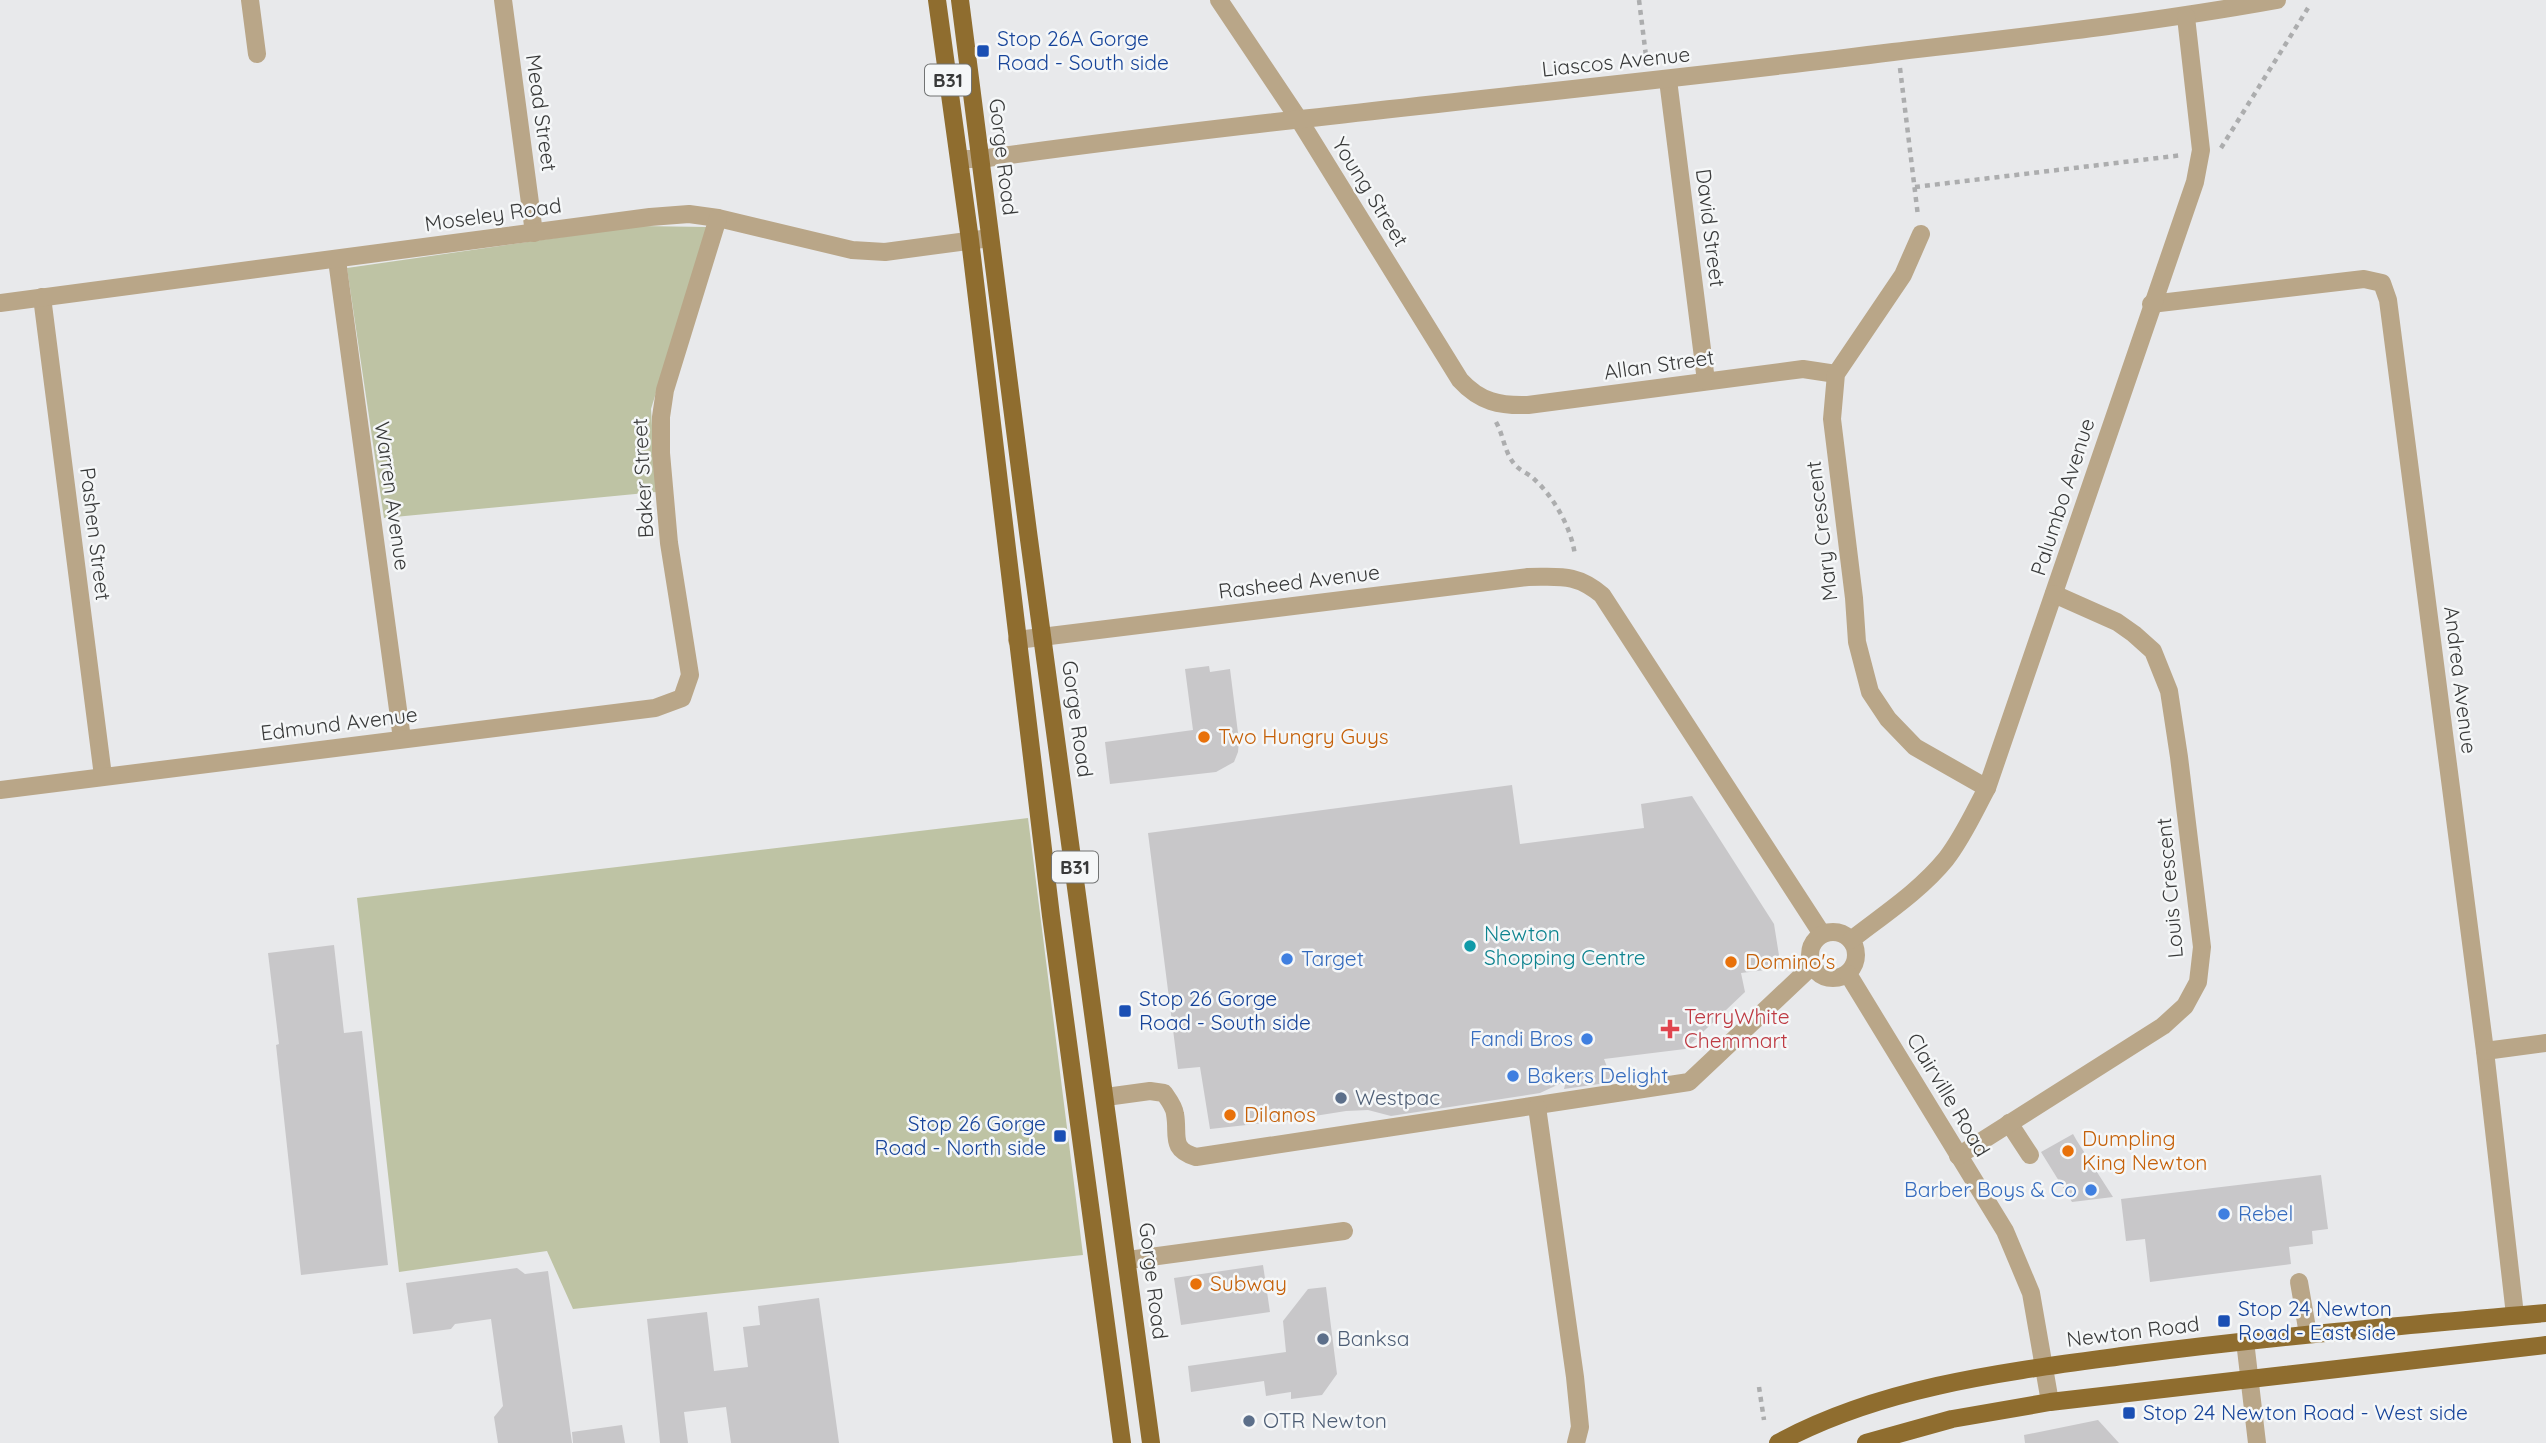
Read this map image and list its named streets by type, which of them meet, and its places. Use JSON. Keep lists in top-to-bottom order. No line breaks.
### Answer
{"streets":{"main road":["B31","Gorge Road","Newton Road"],"street":["Liascos Avenue","Mead Street","Young Street","Moseley Road","David Street","Allan Street","Baker Street","Warren Avenue","Palumbo Avenue","Mary Crescent","Pashen Street","Rasheed Avenue","Andrea Avenue","Edmund Avenue","Louis Crescent","Clairville Road"]},"crossings":[["Liascos Avenue","Gorge Road"],["Liascos Avenue","Young Street"],["Liascos Avenue","David Street"],["Liascos Avenue","Palumbo Avenue"],["Mead Street","Moseley Road"],["Gorge Road","Moseley Road"],["Gorge Road","Rasheed Avenue"],["Young Street","Allan Street"],["Moseley Road","Baker Street"],["Moseley Road","Warren Avenue"],["Moseley Road","Pashen Street"],["David Street","Allan Street"],["Allan Street","Mary Crescent"],["Baker Street","Edmund Avenue"],["Warren Avenue","Edmund Avenue"],["Palumbo Avenue","Mary Crescent"],["Palumbo Avenue","Rasheed Avenue"],["Palumbo Avenue","Andrea Avenue"],["Palumbo Avenue","Louis Crescent"],["Palumbo Avenue","Clairville Road"],["Pashen Street","Edmund Avenue"],["Rasheed Avenue","Clairville Road"],["Andrea Avenue","Newton Road"],["Louis Crescent","Clairville Road"],["Clairville Road","Newton Road"]],"places":{"transit":["Stop 26A Gorge Road - South side","Stop 26 Gorge Road - South side","Stop 26 Gorge Road - North side","Stop 24 Newton Road - East side","Stop 24 Newton Road - West side"],"other":["Two Hungry Guys","Newton Shopping Centre","Target","Domino's","Fandi Bros","Bakers Delight","Westpac","Dilanos","Dumpling King Newton","Barber Boys & Co","Rebel","Subway","Banksa","OTR Newton"],"health":["TerryWhite Chemmart"]}}
